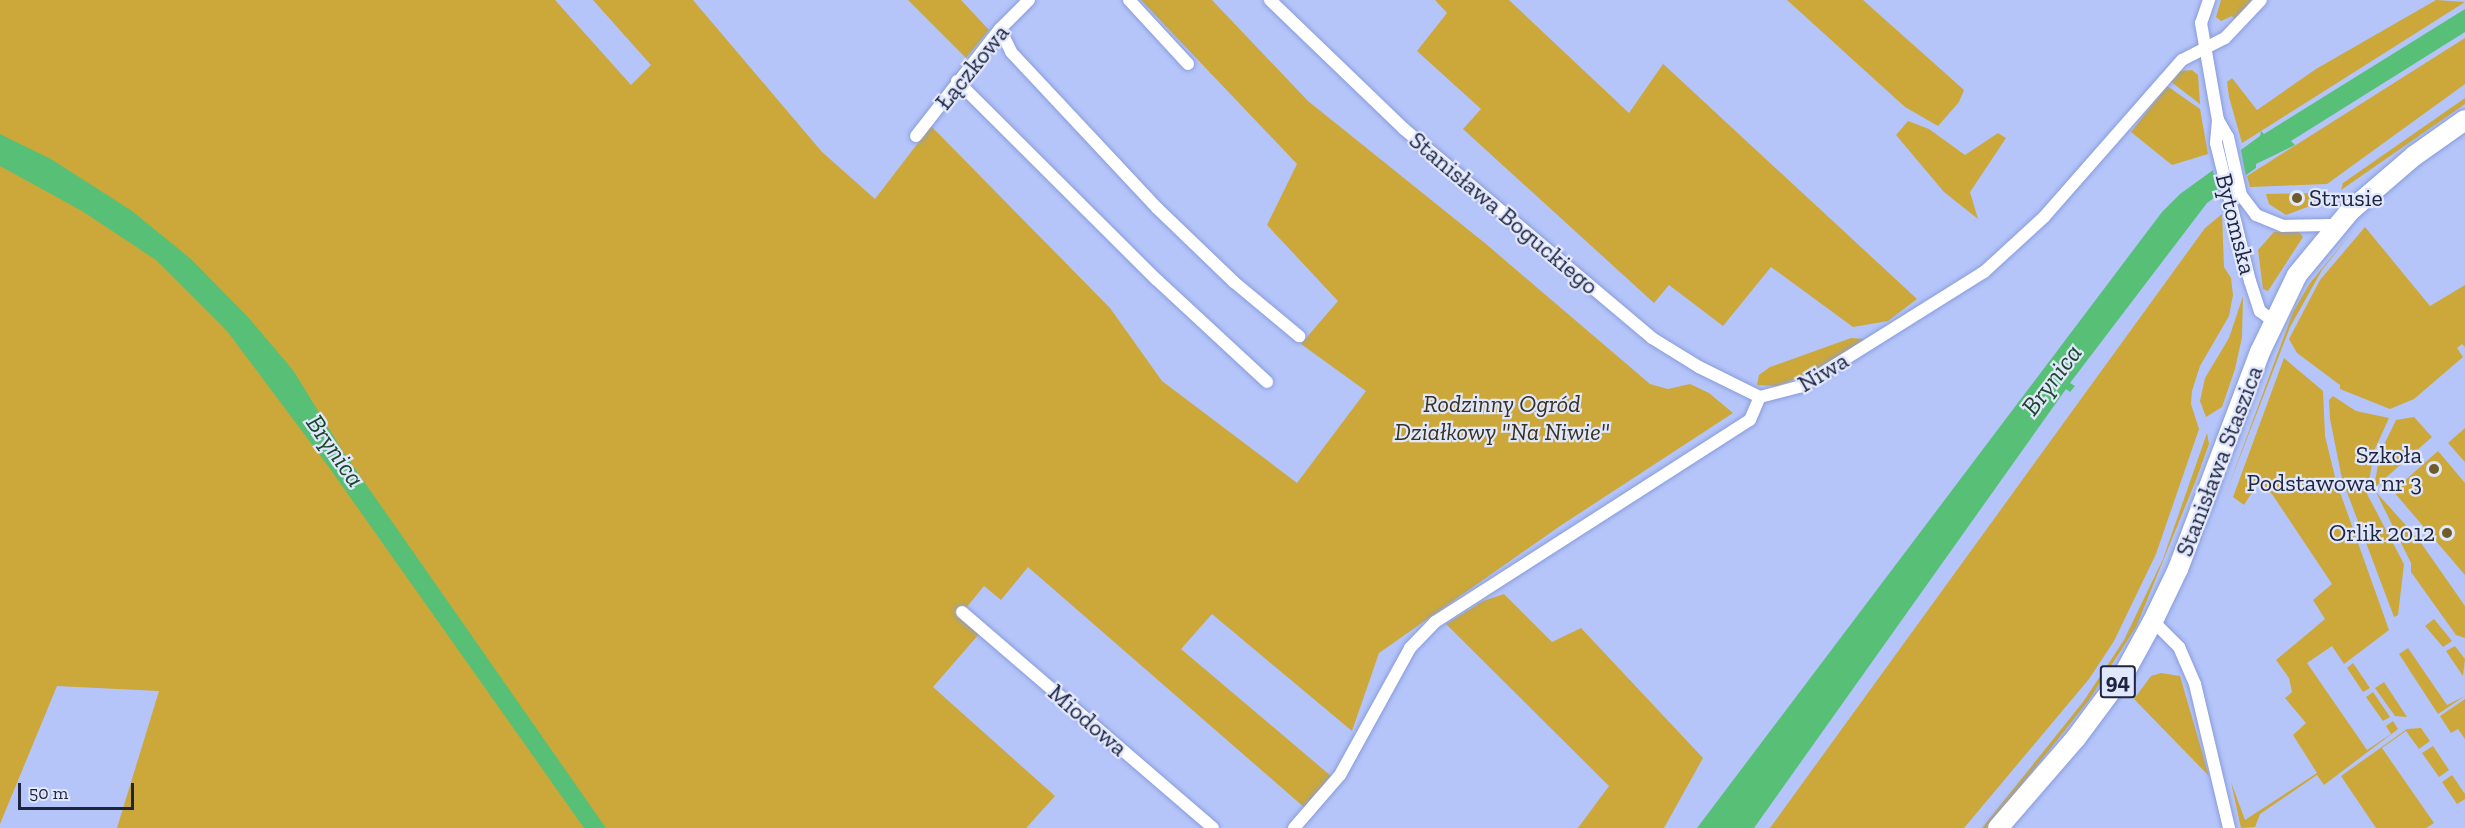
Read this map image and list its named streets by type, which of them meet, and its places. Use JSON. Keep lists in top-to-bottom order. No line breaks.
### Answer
{"streets":{"main road":["Stanisława Staszica","94"],"street":["Łączkowa","Stanisława Boguckiego","Bytomska","Niwa","Miodowa"]},"crossings":[["Stanisława Boguckiego","Niwa"],["Bytomska","Niwa"],["Bytomska","Stanisława Staszica"]],"water":["Brynica"],"parks":["Rodzinny Ogród Działkowy \"Na Niwie\""],"places":["Strusie","Szkoła Podstawowa nr 3","Orlik 2012"],"scale_bar":"50 m"}
